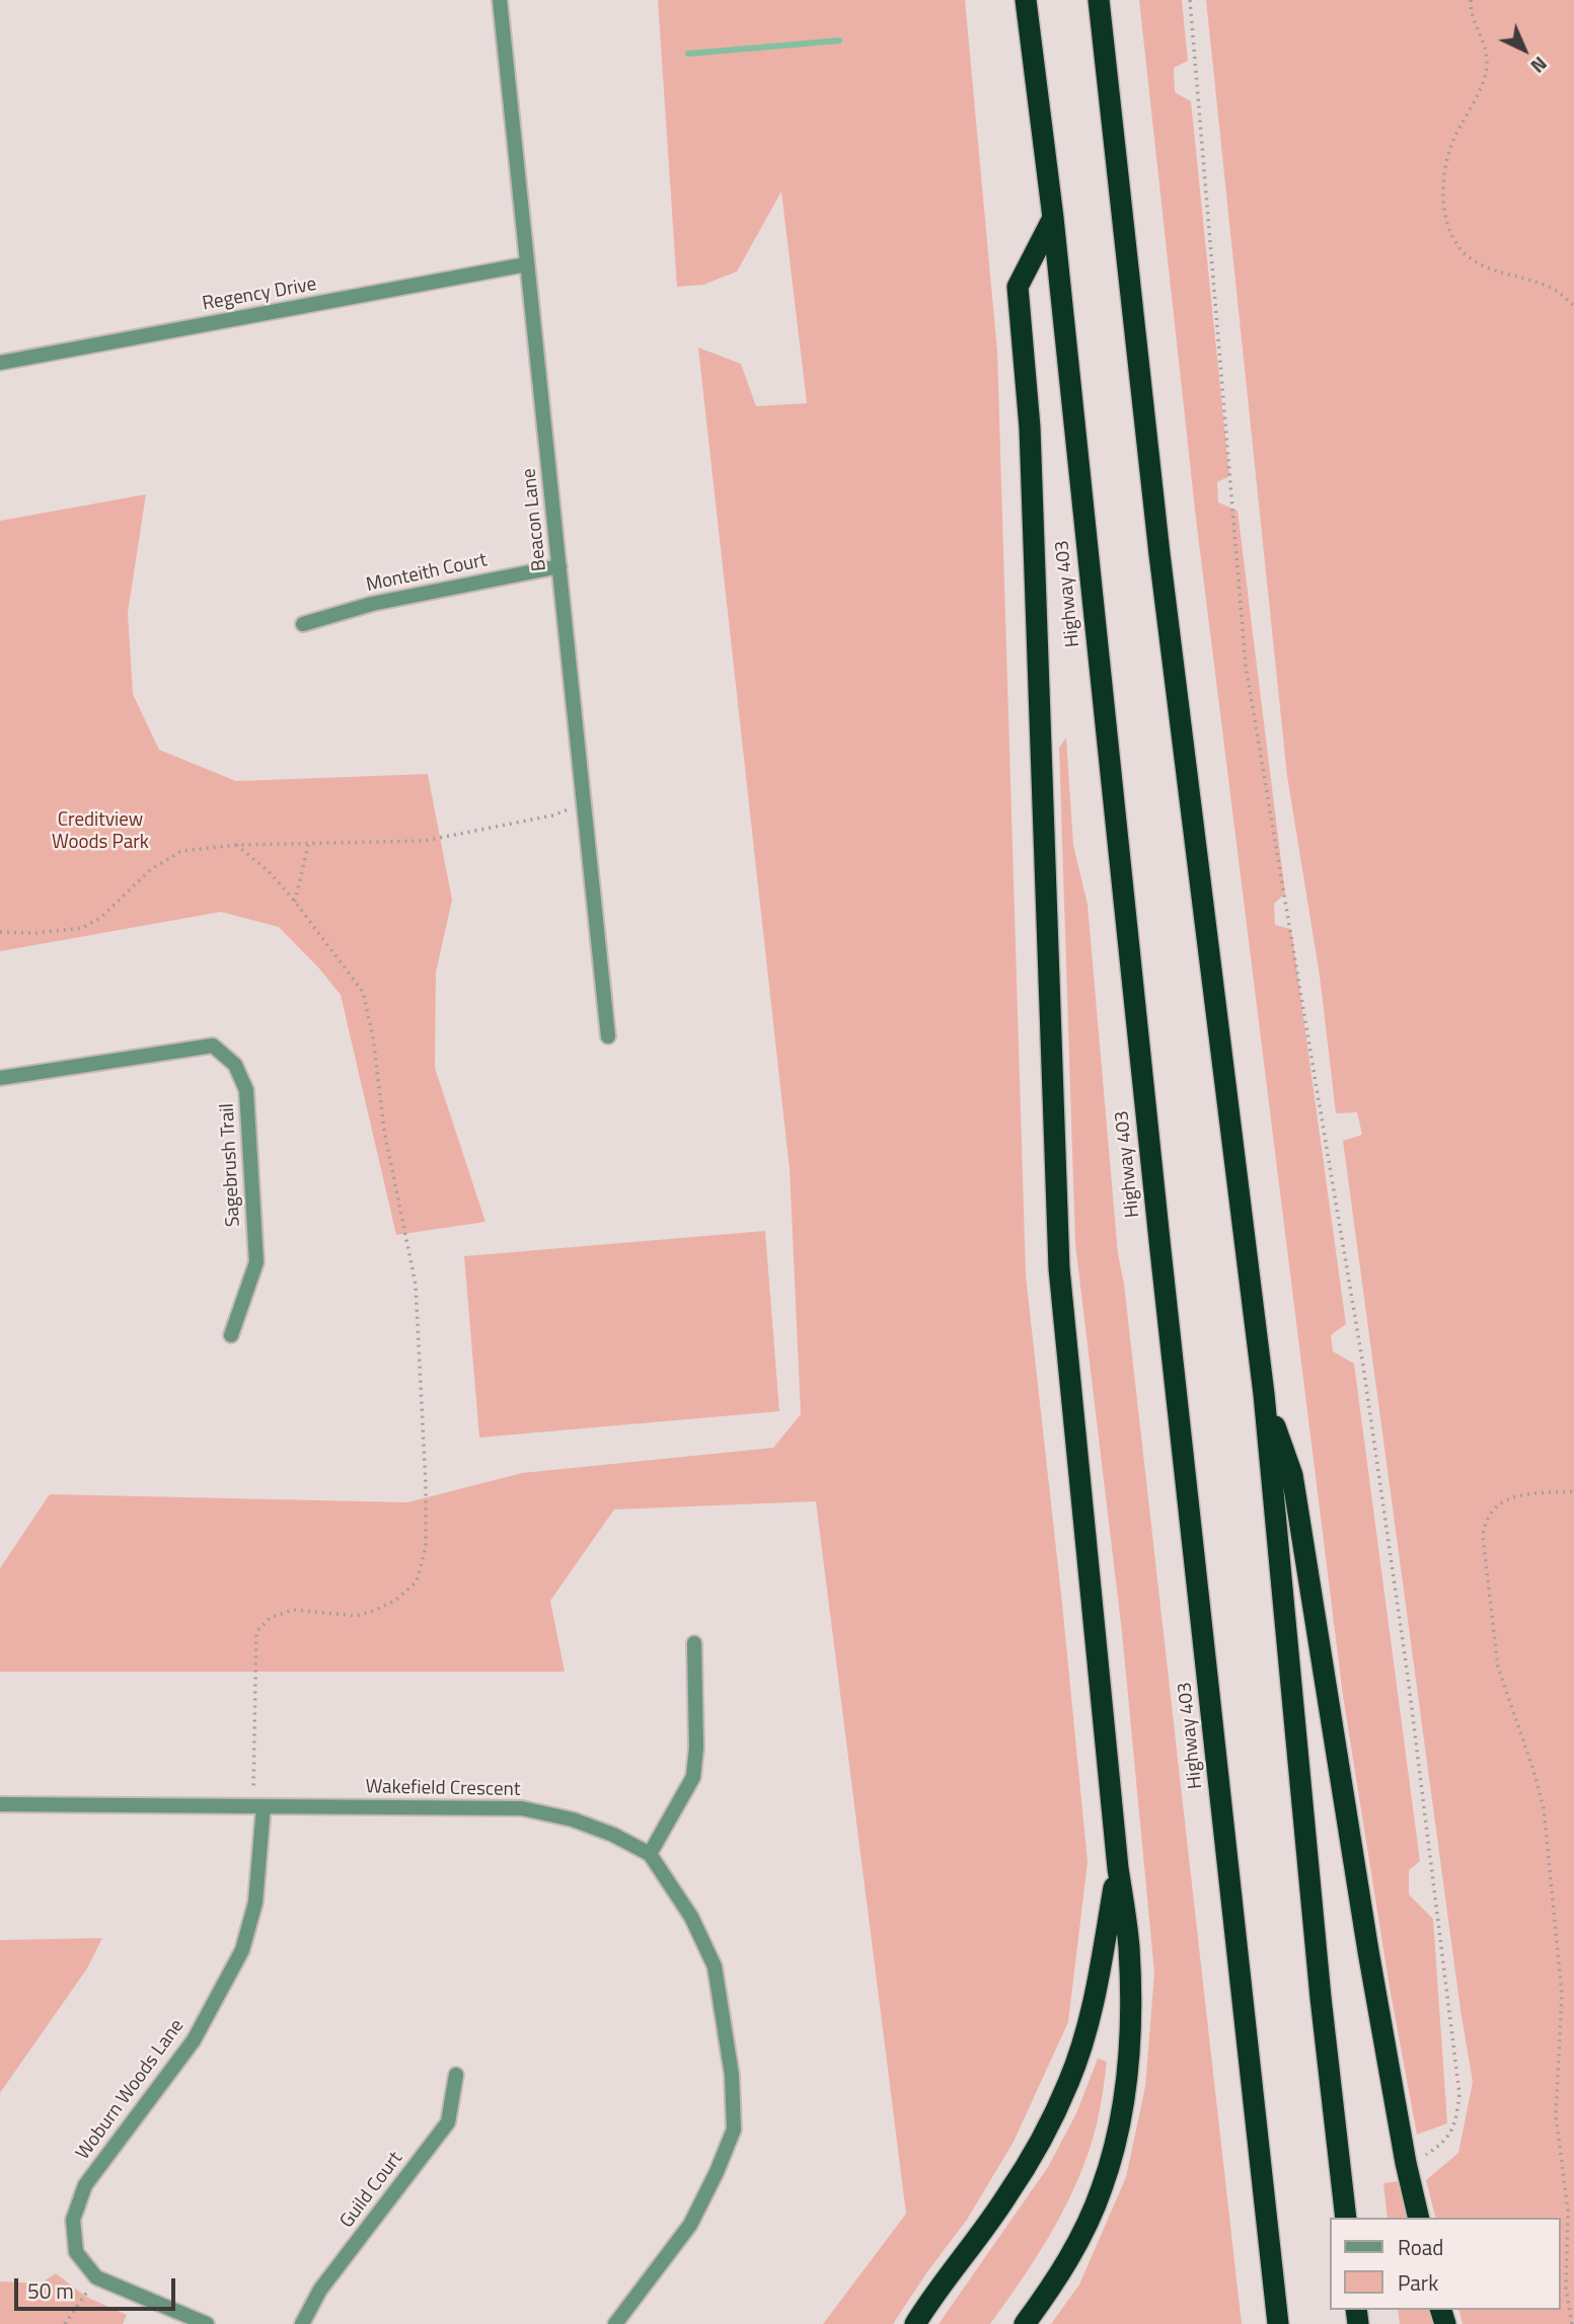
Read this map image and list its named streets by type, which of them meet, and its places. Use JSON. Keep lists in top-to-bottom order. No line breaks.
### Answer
{"streets":{"highway":["Highway 403"],"street":["Regency Drive","Beacon Lane","Monteith Court","Sagebrush Trail","Wakefield Crescent","Woburn Woods Lane","Guild Court"]},"crossings":[["Regency Drive","Beacon Lane"],["Beacon Lane","Monteith Court"],["Wakefield Crescent","Woburn Woods Lane"]],"parks":["Creditview Woods Park"],"legend":["Road","Park"],"scale_bar":"50 m","north":"bottom right"}
